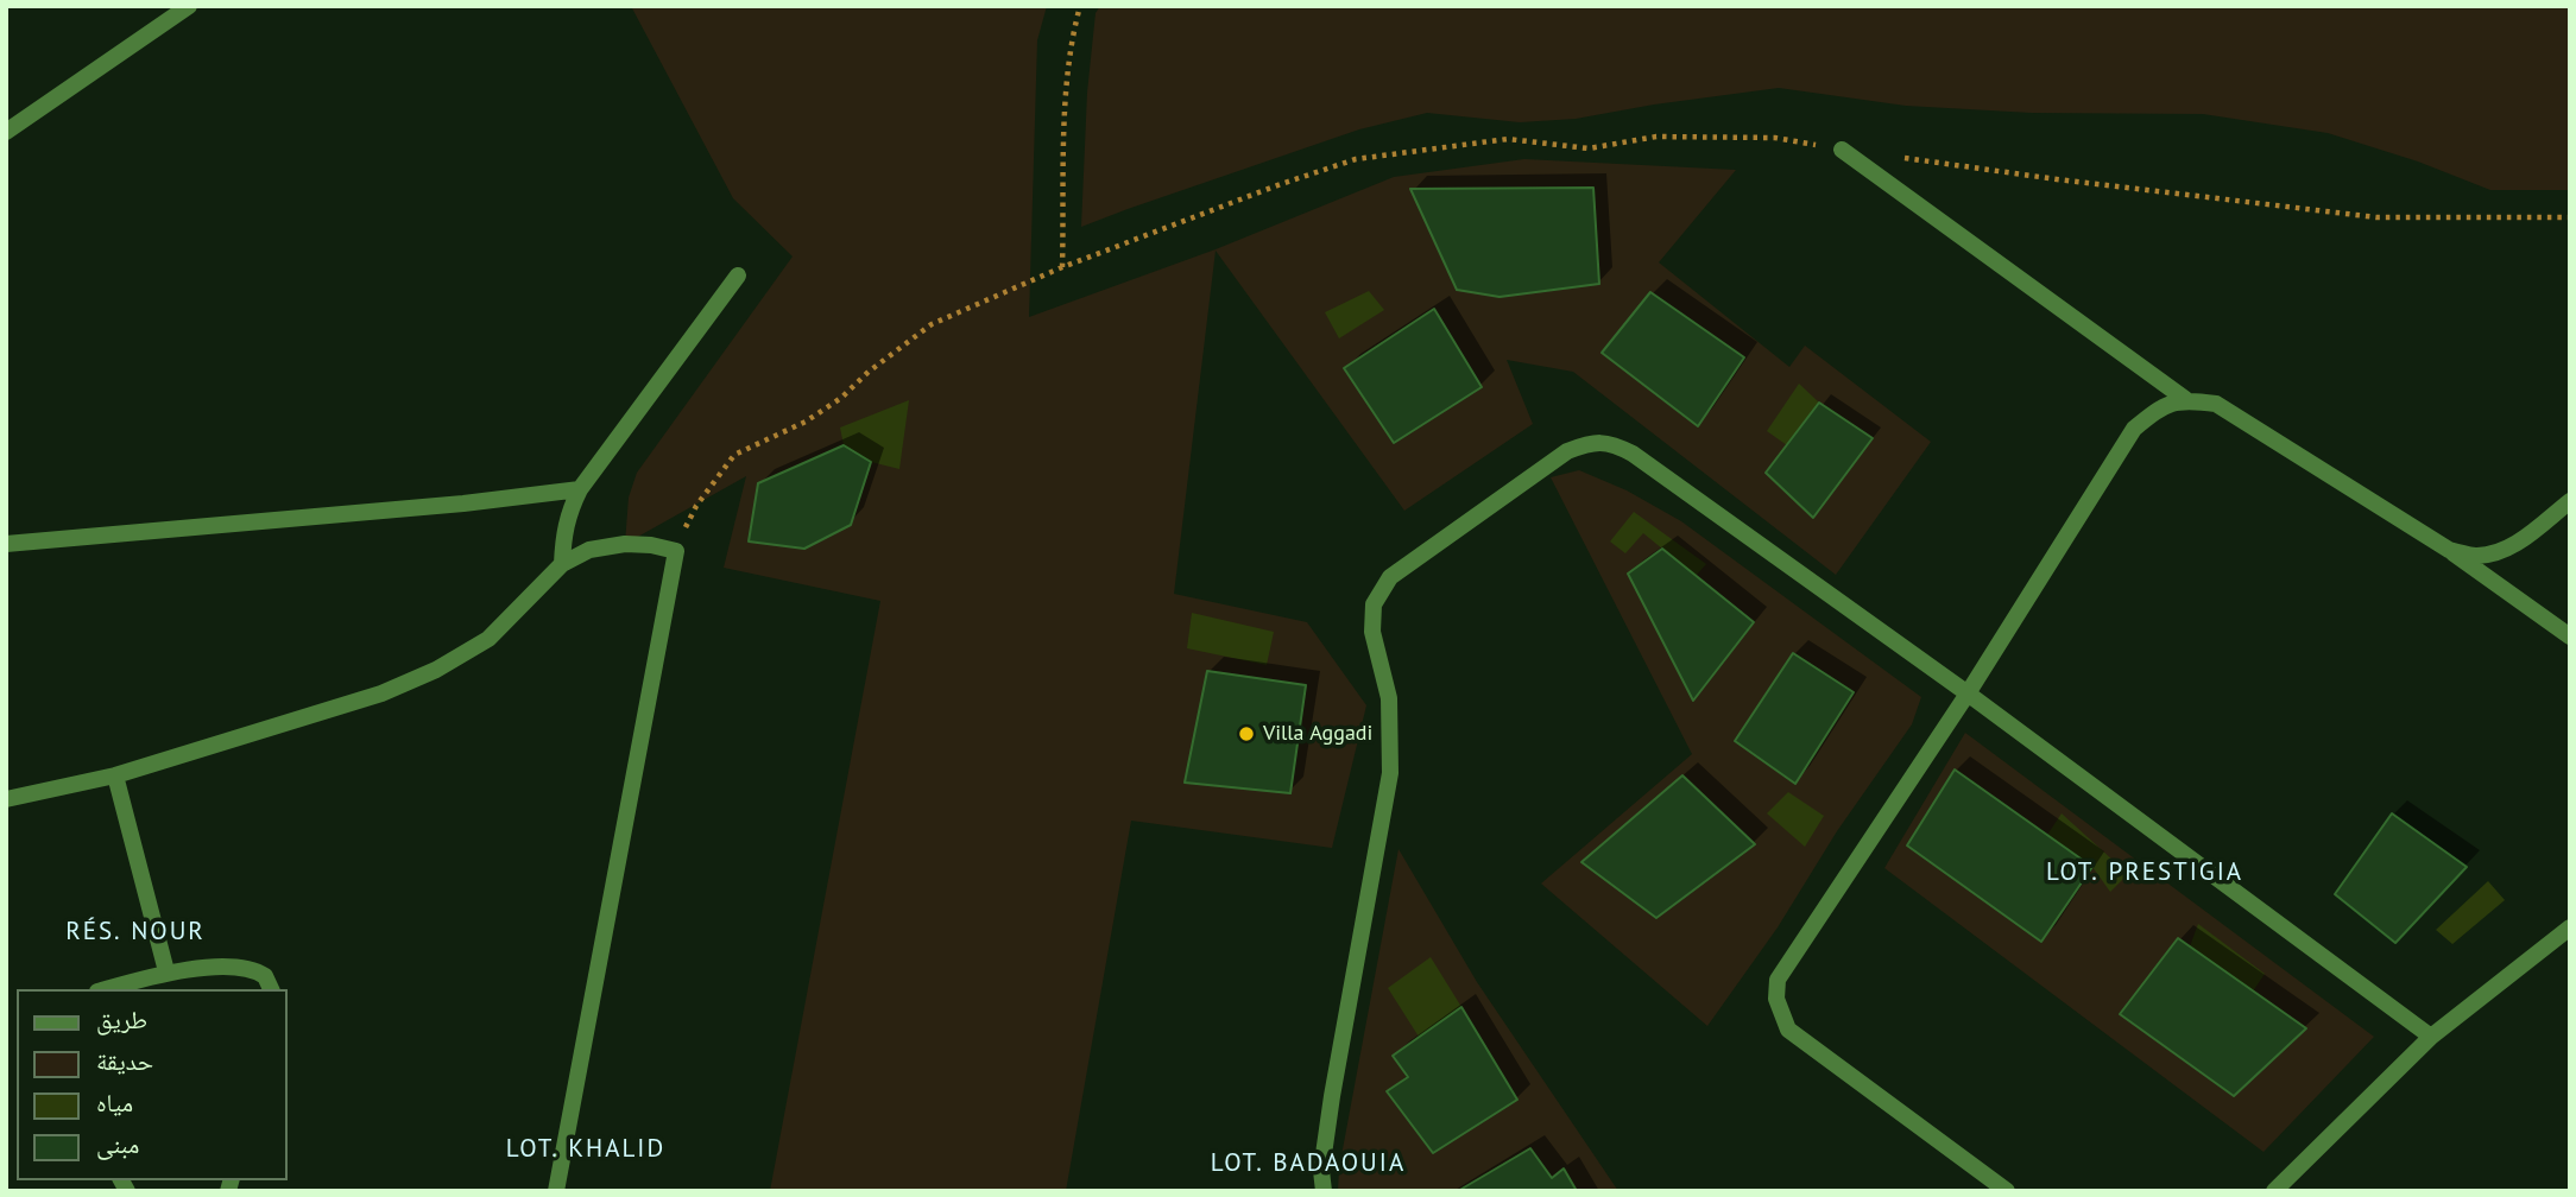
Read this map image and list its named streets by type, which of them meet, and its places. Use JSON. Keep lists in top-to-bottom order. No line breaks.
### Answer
{"districts":["LOT. PRESTIGIA","RÉS. NOUR","LOT. KHALID","LOT. BADAOUIA"],"places":["Villa Aggadi"],"legend":["طريق","حديقة","مياه","مبنى"]}
